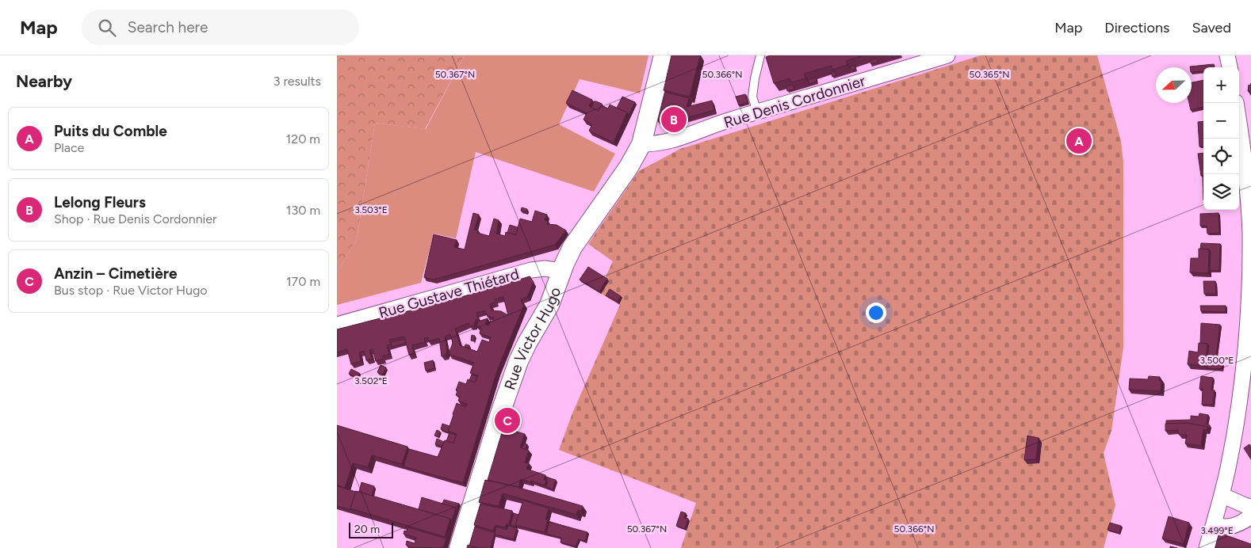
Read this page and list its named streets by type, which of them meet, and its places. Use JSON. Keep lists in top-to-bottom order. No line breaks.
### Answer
{"streets":{"street":["Rue Denis Cordonnier","Rue Gustave Thiétard","Rue Victor Hugo"]},"crossings":[["Rue Denis Cordonnier","Rue Victor Hugo"],["Rue Gustave Thiétard","Rue Victor Hugo"]],"scale_bar":"20 m","north":"left","page":{"header":"Map","search":"Search here","nav":["Map","Directions","Saved"],"heading":["Nearby","3 results"],"map_buttons":["+","−"],"pins":["B","A","C"],"list":[{"mark":"A","name":"Puits du Comble","note":"Place","value":"120 m"},{"mark":"B","name":"Lelong Fleurs","note":"Shop · Rue Denis Cordonnier","value":"130 m"},{"mark":"C","name":"Anzin – Cimetière","note":"Bus stop · Rue Victor Hugo","value":"170 m"}],"scale":"20 m"},"coordinates":["50.365°N","50.367°N","50.366°N","3.503°E","3.500°E","3.502°E","3.499°E"]}
